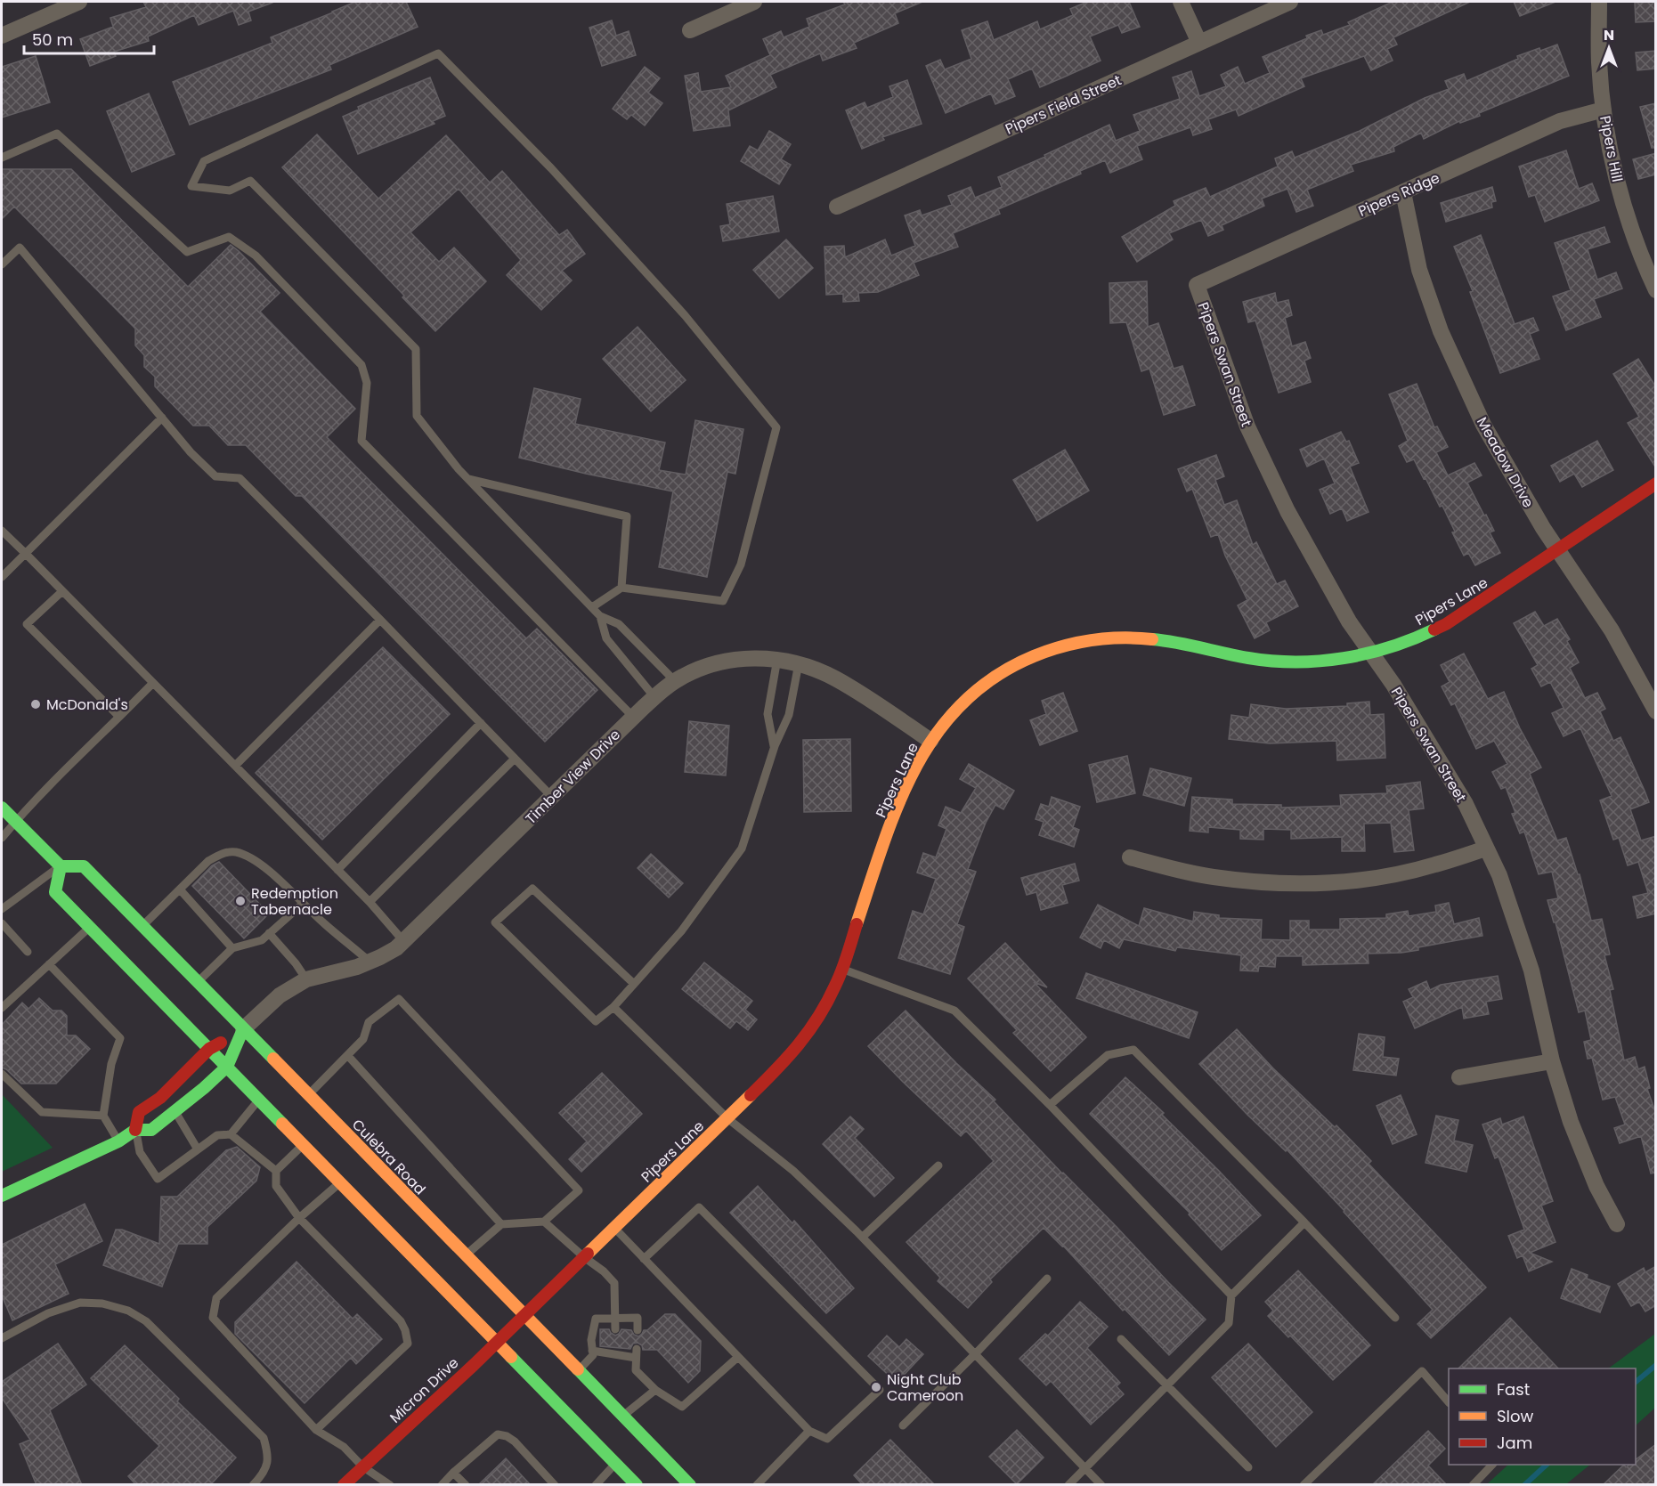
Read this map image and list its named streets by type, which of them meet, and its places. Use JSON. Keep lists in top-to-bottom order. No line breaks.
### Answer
{"streets":{"street":["Pipers Field Street","Pipers Hill","Pipers Ridge","Pipers Swan Street","Meadow Drive","Pipers Lane","Timber View Drive","Culebra Road","Micron Drive"]},"crossings":[["Pipers Hill","Pipers Ridge"],["Pipers Ridge","Pipers Swan Street"],["Pipers Ridge","Meadow Drive"],["Pipers Swan Street","Pipers Lane"],["Meadow Drive","Pipers Lane"],["Pipers Lane","Timber View Drive"],["Pipers Lane","Culebra Road"],["Pipers Lane","Micron Drive"],["Timber View Drive","Culebra Road"],["Culebra Road","Micron Drive"]],"places":["McDonald's","Redemption Tabernacle","Night Club Cameroon"],"legend":["Fast","Slow","Jam"],"scale_bar":"50 m","north":"top"}
